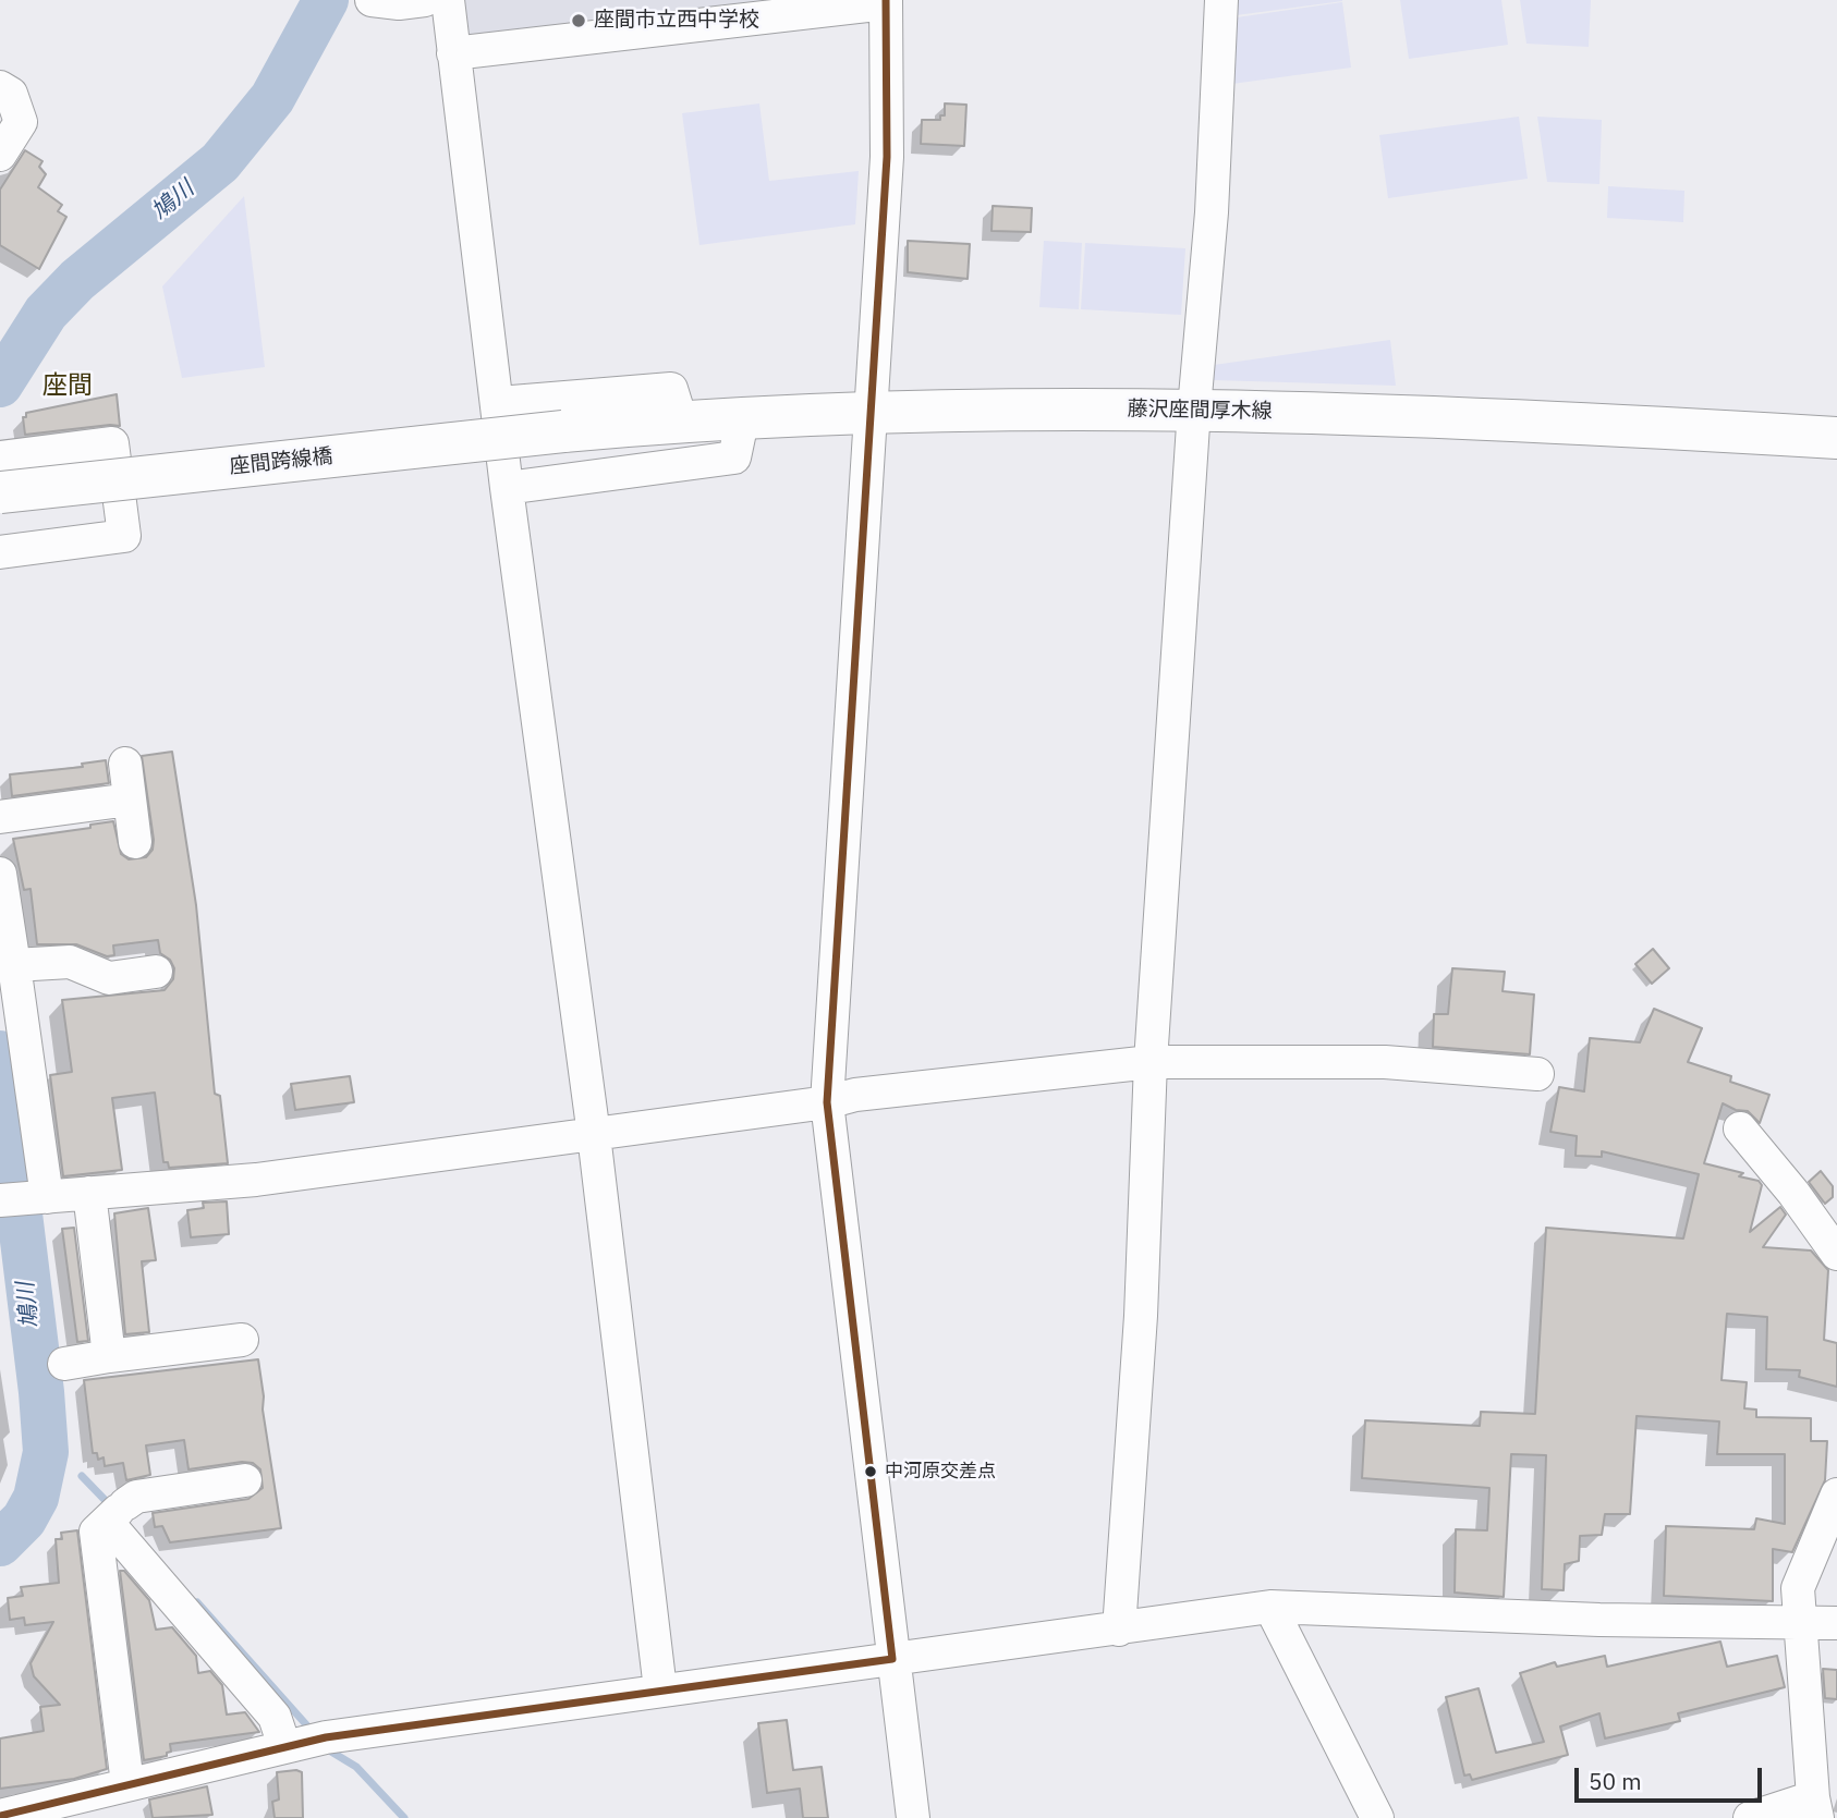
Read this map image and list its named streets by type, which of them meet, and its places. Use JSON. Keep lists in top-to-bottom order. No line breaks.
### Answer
{"streets":{"main road":["藤沢座間厚木線","座間跨線橋"]},"crossings":[["藤沢座間厚木線","座間跨線橋"]],"districts":["座間"],"water":["鳩川"],"places":["座間市立西中学校","中河原交差点"],"scale_bar":"50 m"}
